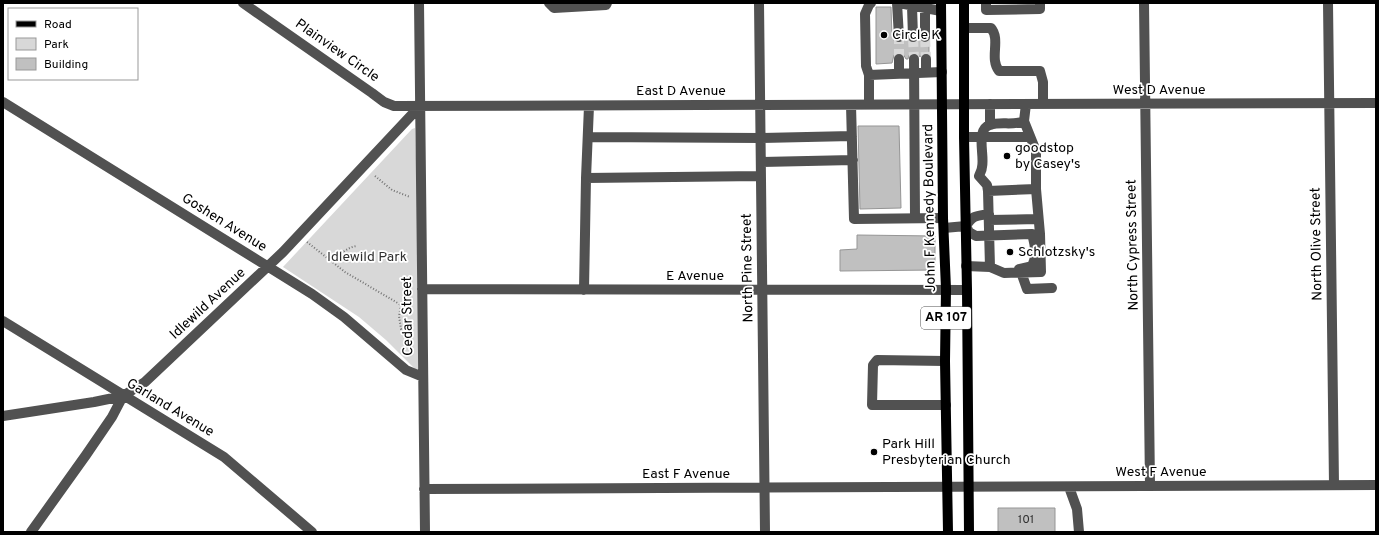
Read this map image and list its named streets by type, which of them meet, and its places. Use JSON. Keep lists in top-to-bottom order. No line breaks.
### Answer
{"streets":{"main road":["John F Kennedy Boulevard","AR 107"],"street":["Plainview Circle","West D Avenue","East D Avenue","Goshen Avenue","North Olive Street","North Cypress Street","North Pine Street","E Avenue","Idlewild Avenue","Cedar Street","Garland Avenue","West F Avenue","East F Avenue"]},"crossings":[["Plainview Circle","East D Avenue"],["Plainview Circle","Idlewild Avenue"],["Plainview Circle","Cedar Street"],["West D Avenue","East D Avenue"],["West D Avenue","John F Kennedy Boulevard"],["West D Avenue","North Olive Street"],["West D Avenue","North Cypress Street"],["West D Avenue","AR 107"],["East D Avenue","John F Kennedy Boulevard"],["East D Avenue","North Pine Street"],["East D Avenue","Idlewild Avenue"],["East D Avenue","Cedar Street"],["John F Kennedy Boulevard","E Avenue"],["John F Kennedy Boulevard","West F Avenue"],["John F Kennedy Boulevard","East F Avenue"],["Goshen Avenue","Idlewild Avenue"],["Goshen Avenue","Cedar Street"],["North Olive Street","West F Avenue"],["North Cypress Street","West F Avenue"],["North Pine Street","E Avenue"],["North Pine Street","East F Avenue"],["E Avenue","Cedar Street"],["E Avenue","AR 107"],["Idlewild Avenue","Cedar Street"],["Idlewild Avenue","Garland Avenue"],["Cedar Street","East F Avenue"],["AR 107","West F Avenue"],["West F Avenue","East F Avenue"]],"parks":["Idlewild Park"],"places":["Circle K","goodstop by Casey's","Schlotzsky's","Park Hill Presbyterian Church"],"house_numbers":["101"],"legend":["Road","Park","Building"]}
